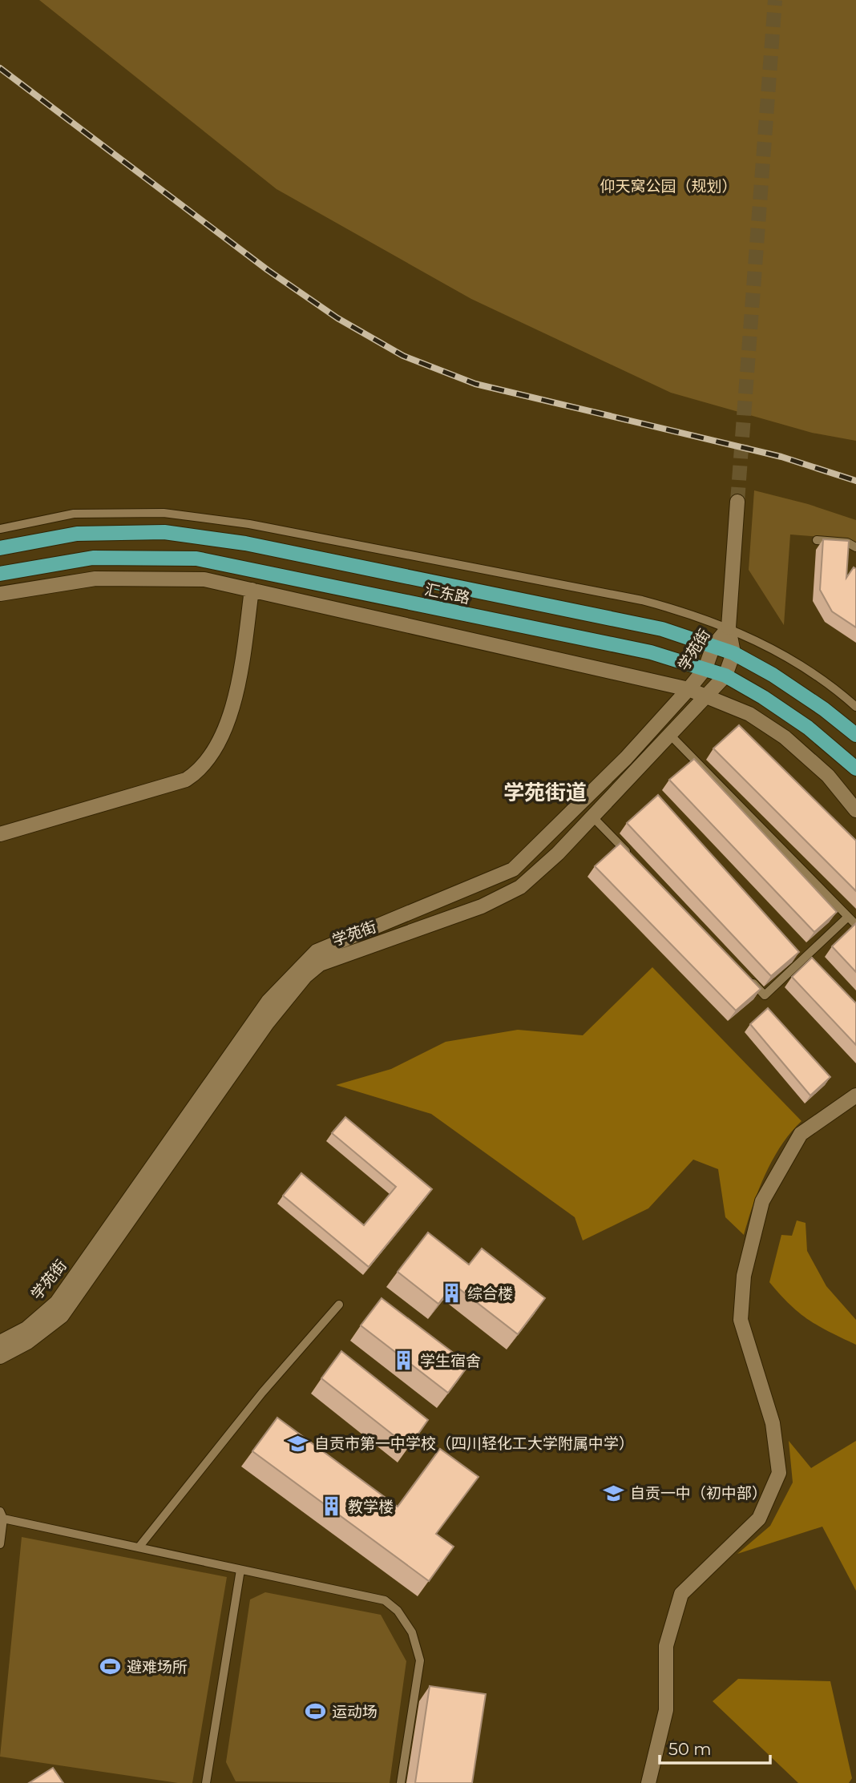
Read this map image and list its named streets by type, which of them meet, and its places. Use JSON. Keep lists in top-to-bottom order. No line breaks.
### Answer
{"streets":{"main road":["汇东路"],"street":["学苑街"]},"crossings":[["汇东路","学苑街"]],"districts":["学苑街道"],"parks":["仰天窝公园（规划）"],"places":{"building":["综合楼","学生宿舍","教学楼"],"school or university":["自贡市第一中学校（四川轻化工大学附属中学）","自贡一中（初中部）"],"sports":["避难场所","运动场"]},"scale_bar":"50 m"}
